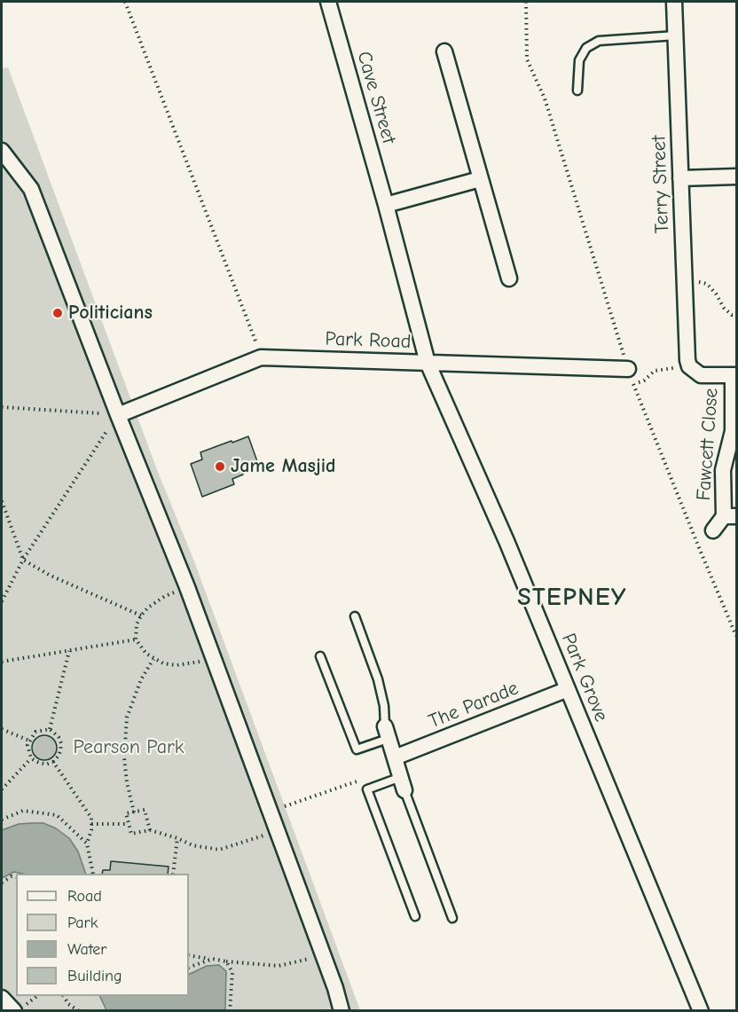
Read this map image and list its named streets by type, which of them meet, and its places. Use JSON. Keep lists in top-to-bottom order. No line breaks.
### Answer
{"streets":{"street":["Cave Street","Terry Street","Park Road","Fawcett Close","Park Grove","The Parade"]},"crossings":[["Cave Street","Park Road"],["Cave Street","Park Grove"],["Park Road","Park Grove"],["Park Grove","The Parade"]],"districts":["STEPNEY"],"parks":["Pearson Park"],"places":["Politicians","Jame Masjid"],"legend":["Road","Park","Water","Building"]}
